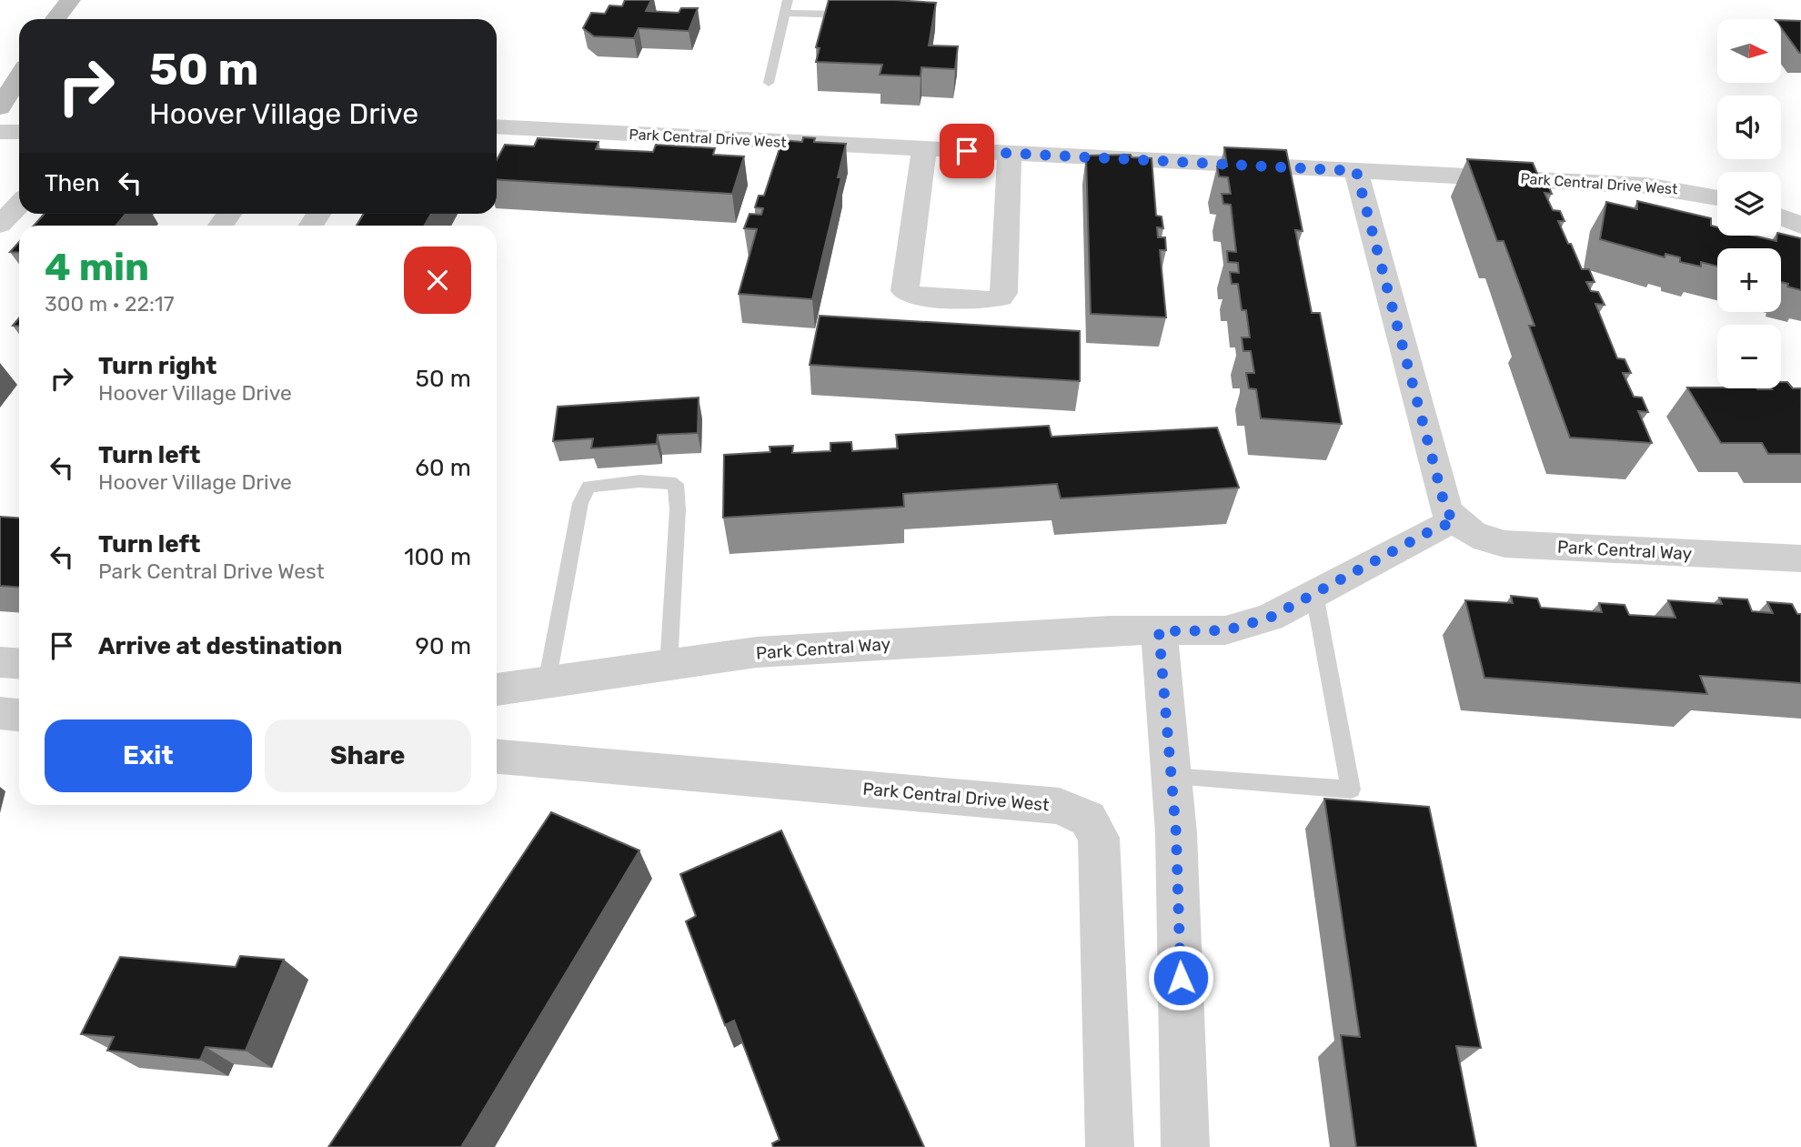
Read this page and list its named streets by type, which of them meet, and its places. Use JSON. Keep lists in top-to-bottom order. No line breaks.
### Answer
{"streets":{"street":["Park Central Drive West","Park Central Way"]},"north":"right","page":{"map_buttons":["+","−"],"turn":["50 m","Hoover Village Drive"],"then":"Then","heading":["4 min","300 m · 22:17"],"list":[{"name":"Turn right","note":"Hoover Village Drive","value":"50 m"},{"name":"Turn left","note":"Hoover Village Drive","value":"60 m"},{"name":"Turn left","note":"Park Central Drive West","value":"100 m"},{"name":"Arrive at destination","value":"90 m"}],"buttons":["Exit","Share"]}}
